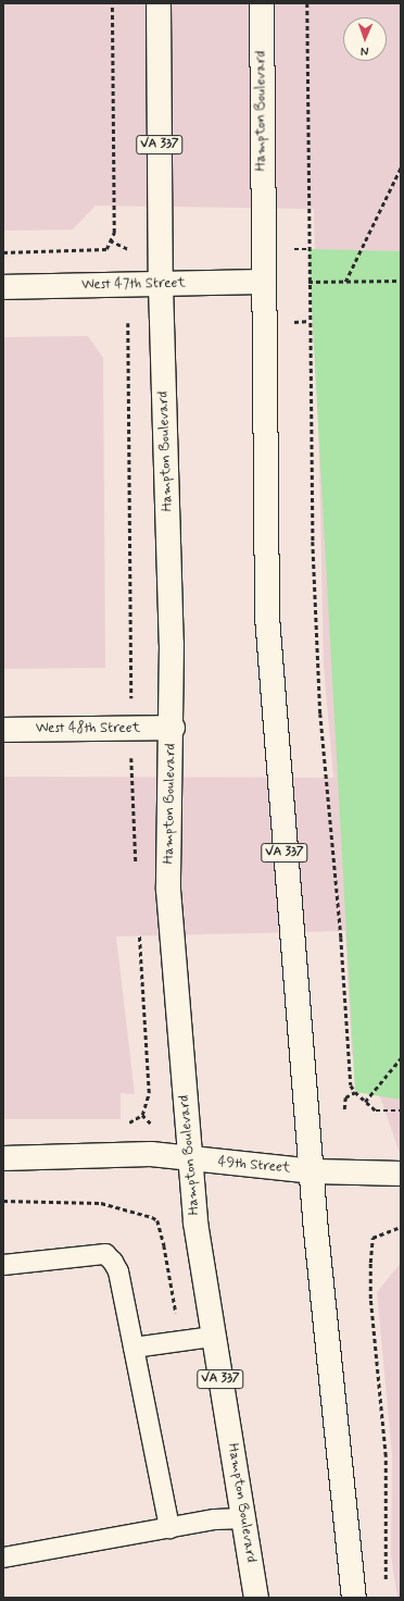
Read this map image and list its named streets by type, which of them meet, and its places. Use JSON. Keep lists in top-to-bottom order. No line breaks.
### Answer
{"streets":{"main road":["Hampton Boulevard","VA 337","West 47th Street","West 48th Street","49th Street"]},"crossings":[["Hampton Boulevard","West 47th Street"],["Hampton Boulevard","West 48th Street"],["Hampton Boulevard","49th Street"]],"north":"bottom"}
